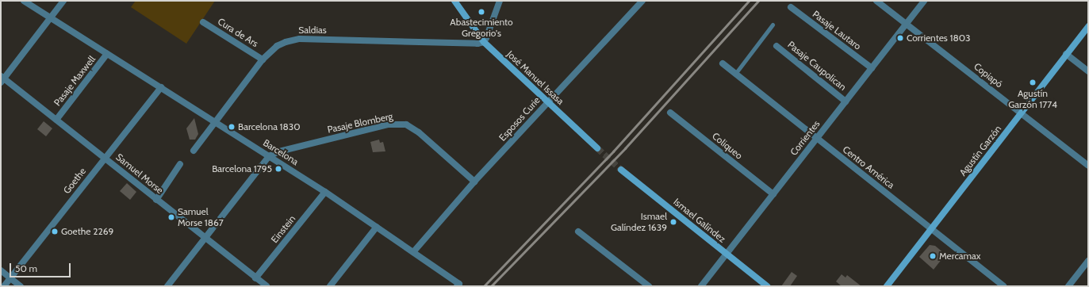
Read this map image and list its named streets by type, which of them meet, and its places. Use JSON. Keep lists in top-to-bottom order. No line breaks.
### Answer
{"streets":{"main road":["José Manuel Issasa","Agustín Garzón","Ismael Galíndez"],"street":["Saldias","Pasaje Lautaro","Cura de Ars","Pasaje Caupolican","Copiapó","Pasaje Maxwell","Esposos Curie","Pasaje Blomberg","Corrientes","Coliqueo","Barcelona","Centro América","Samuel Morse","Goethe","Einstein"]},"crossings":[["Saldias","Cura de Ars"],["Saldias","José Manuel Issasa"],["Saldias","Barcelona"],["Pasaje Lautaro","Corrientes"],["Pasaje Caupolican","Corrientes"],["Copiapó","Corrientes"],["Copiapó","Agustín Garzón"],["José Manuel Issasa","Esposos Curie"],["Pasaje Maxwell","Barcelona"],["Pasaje Maxwell","Samuel Morse"],["Esposos Curie","Pasaje Blomberg"],["Esposos Curie","Barcelona"],["Pasaje Blomberg","Barcelona"],["Corrientes","Coliqueo"],["Corrientes","Centro América"],["Corrientes","Ismael Galíndez"],["Agustín Garzón","Centro América"],["Barcelona","Goethe"],["Barcelona","Einstein"],["Samuel Morse","Goethe"],["Samuel Morse","Einstein"]],"places":["Abastecimiento Gregorio's","Corrientes 1803","Agustín Garzón 1774","Barcelona 1830","Barcelona 1795","Samuel Morse 1867","Ismael Galíndez 1639","Goethe 2269","Mercamax"],"scale_bar":"50 m"}
